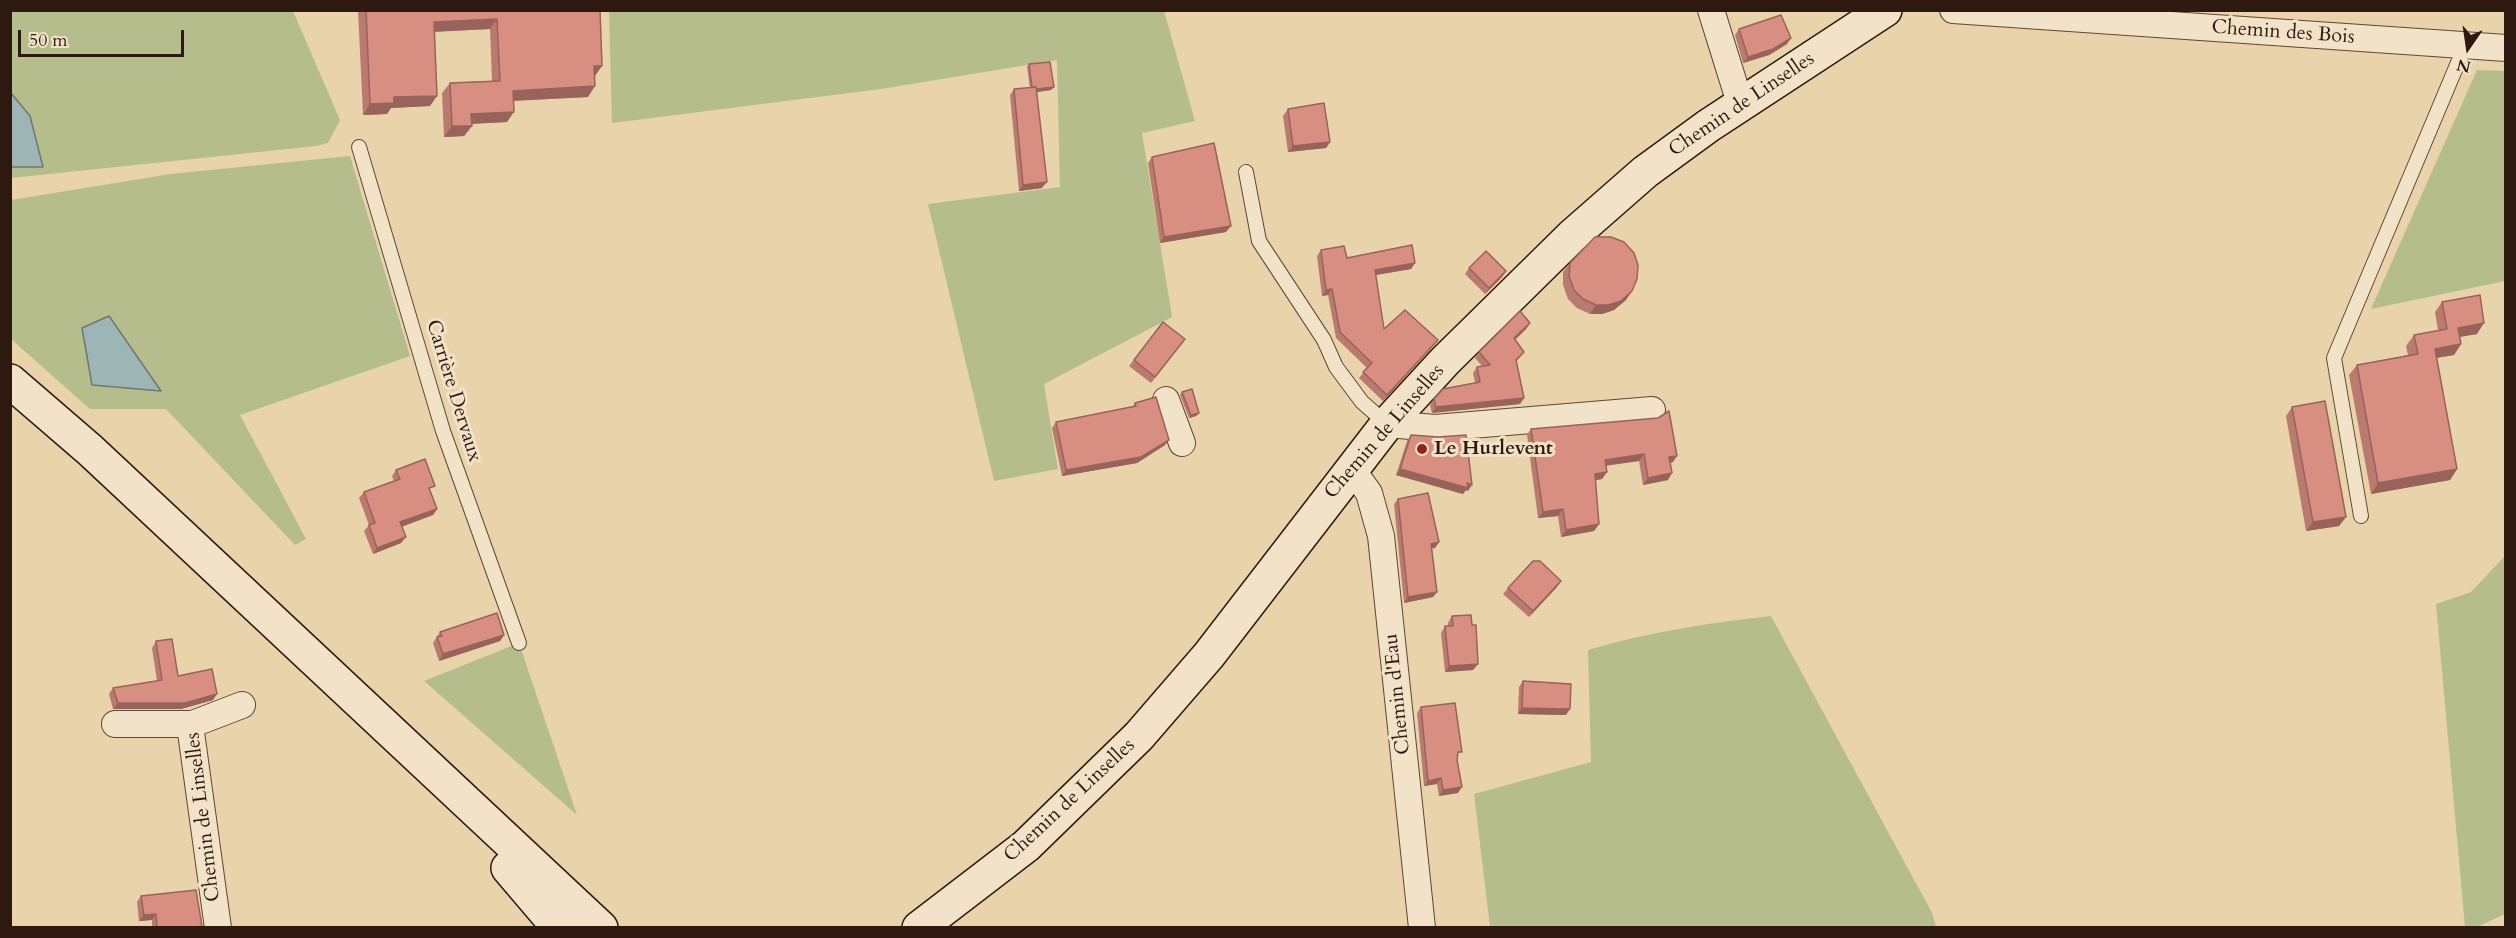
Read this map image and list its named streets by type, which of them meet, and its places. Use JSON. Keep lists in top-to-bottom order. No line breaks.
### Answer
{"streets":{"street":["Chemin des Bois","Chemin de Linselles","Chemin d'Eau"],"lane":["Carrière Dervaux"]},"crossings":[["Chemin de Linselles","Chemin d'Eau"]],"places":["Le Hurlevent"],"scale_bar":"50 m","north":"bottom"}
